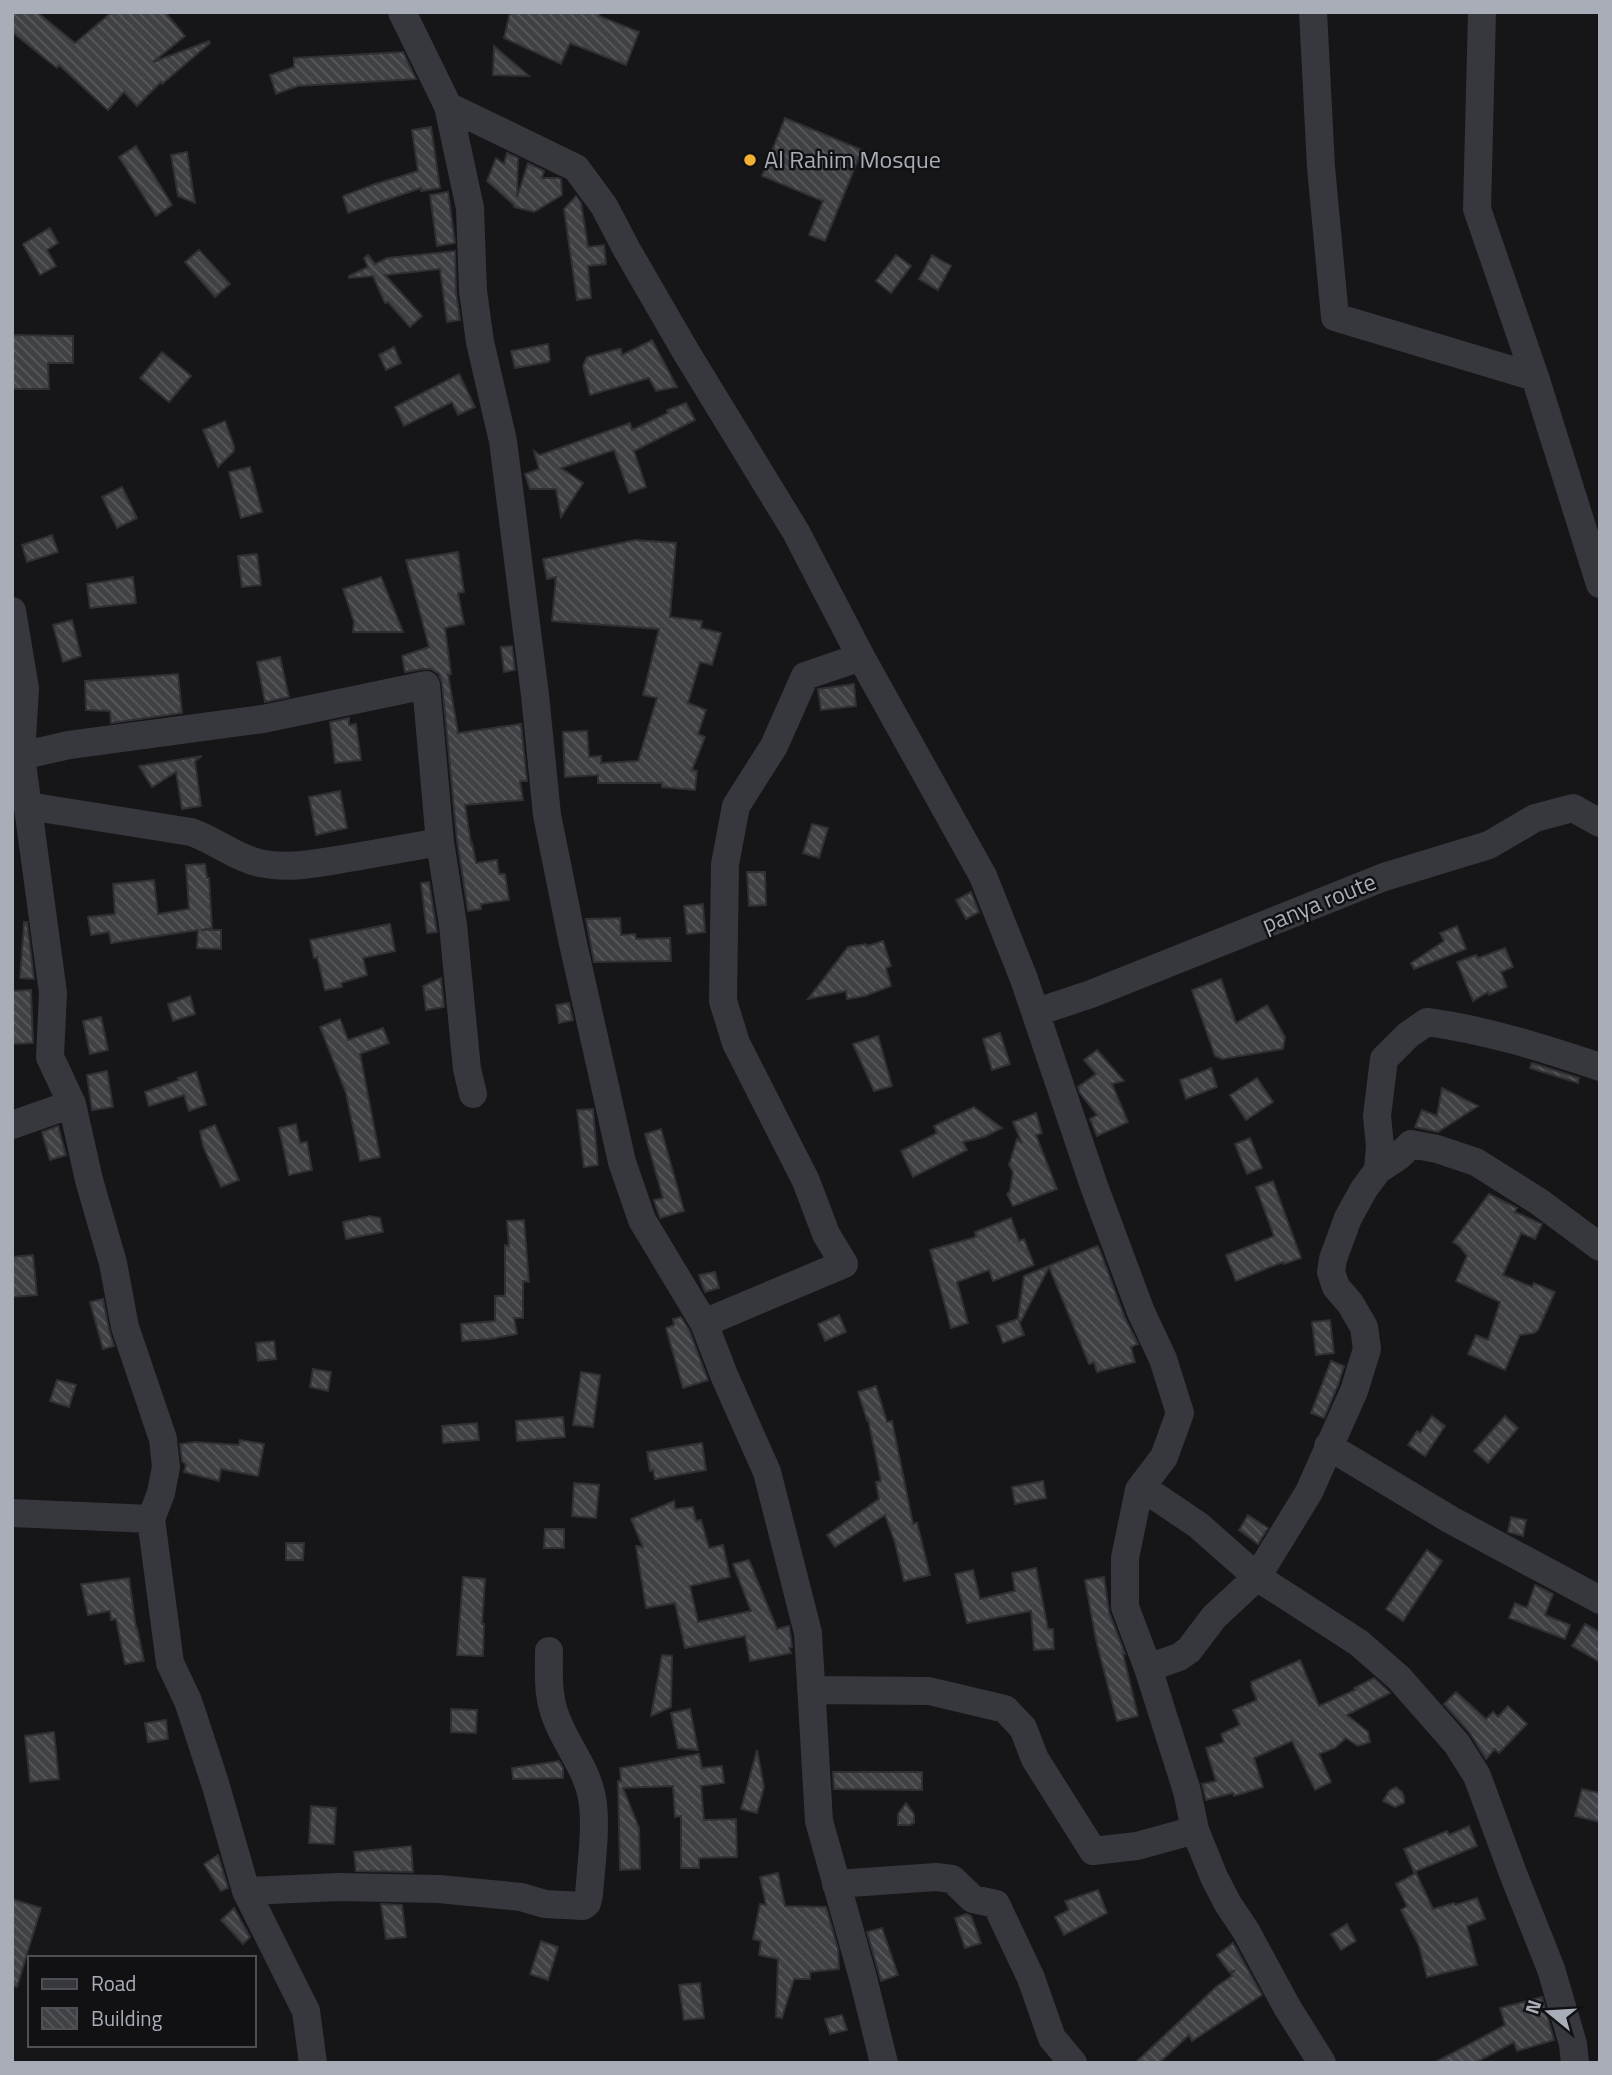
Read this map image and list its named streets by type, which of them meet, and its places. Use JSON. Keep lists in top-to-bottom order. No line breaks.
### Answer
{"streets":{"street":["panya route"]},"places":["Al Rahim Mosque"],"legend":["Road","Building"],"north":"left"}
